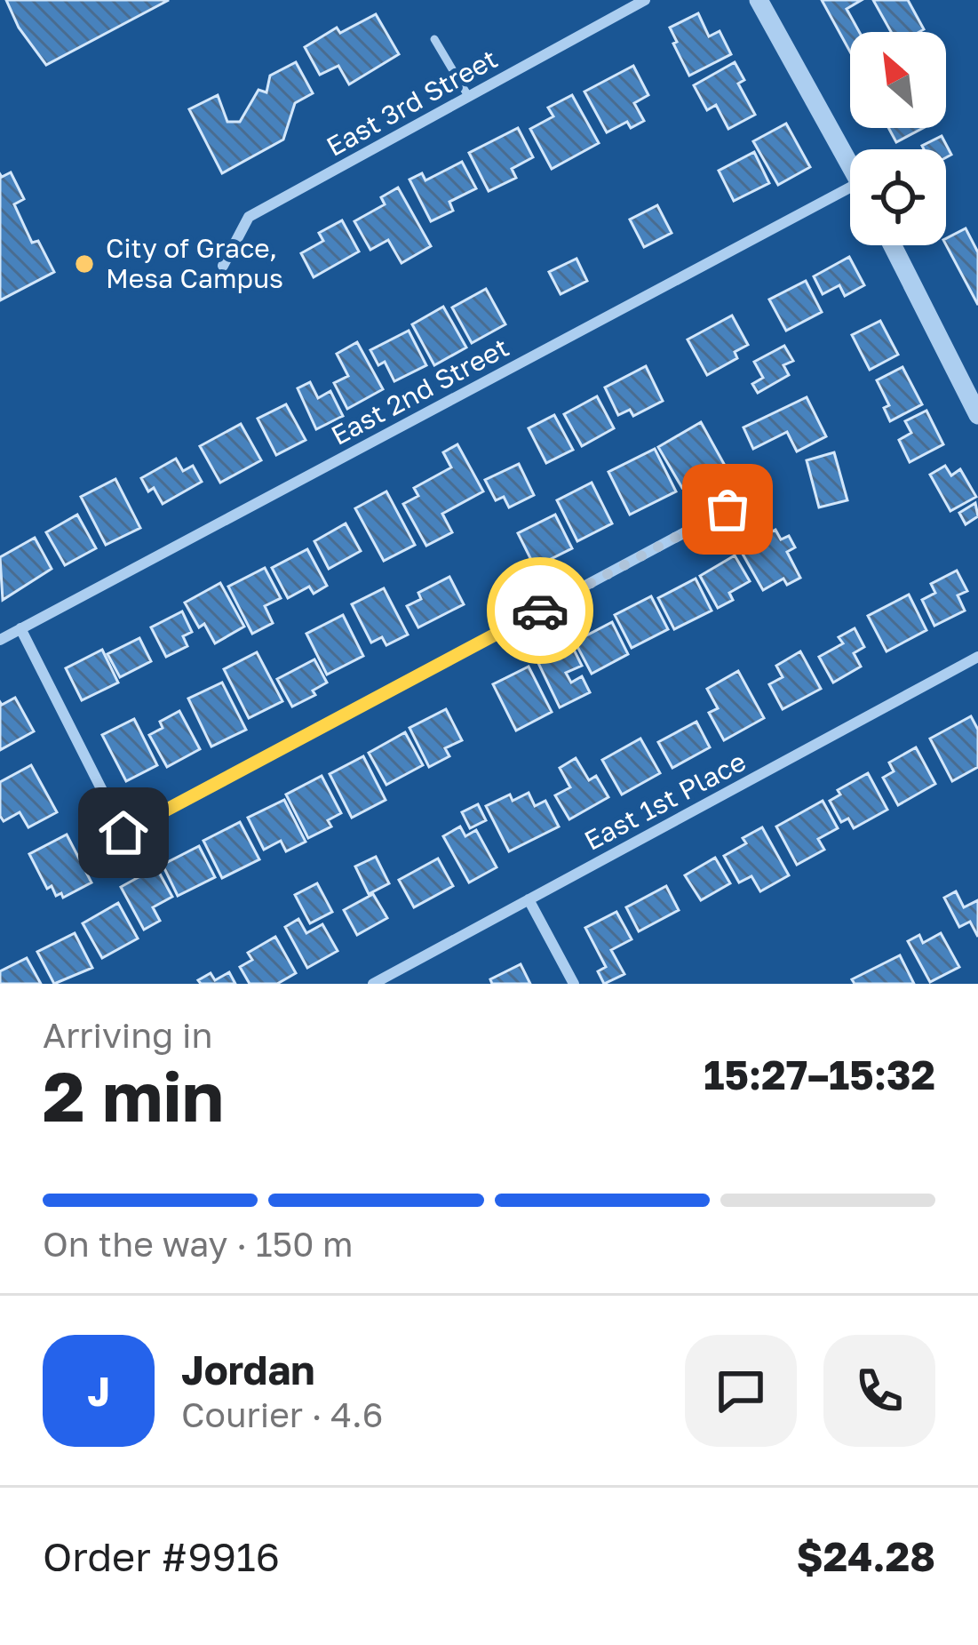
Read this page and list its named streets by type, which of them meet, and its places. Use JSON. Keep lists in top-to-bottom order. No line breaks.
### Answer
{"streets":{"street":["East 3rd Street","East 2nd Street","East 1st Place"]},"places":["City of Grace, Mesa Campus"],"north":"top left","page":{"heading":["2 min","Arriving in","15:27–15:32"],"panel":["Jordan","Courier · 4.6","Order #9916","$24.28"],"bar":"On the way · 150 m","round":"J"}}
